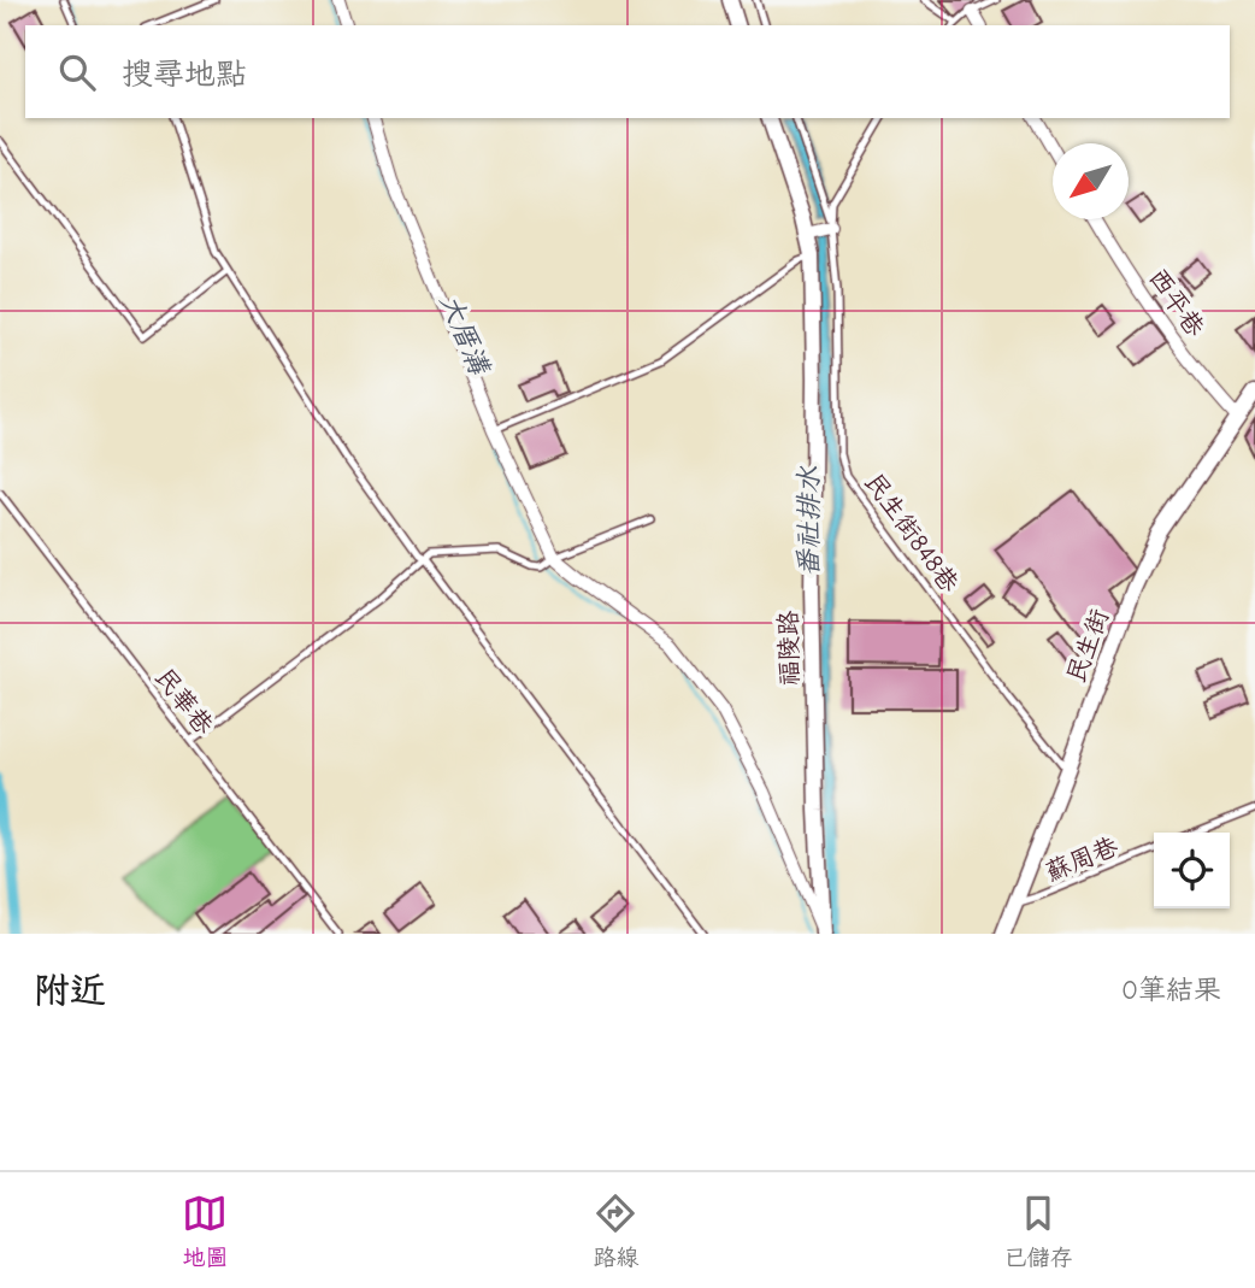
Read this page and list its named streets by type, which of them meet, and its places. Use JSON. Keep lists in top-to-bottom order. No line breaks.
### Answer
{"streets":{"street":["西平巷","民生街","福陵路"],"lane":["民生街848巷","民華巷","蘇周巷"]},"crossings":[["西平巷","民生街"],["民生街848巷","民生街"],["民生街","蘇周巷"]],"water":["大厝溝","番社排水"],"north":"bottom left","page":{"search":"搜尋地點","heading":["附近","0筆結果"],"nav":["地圖","路線","已儲存"]}}
